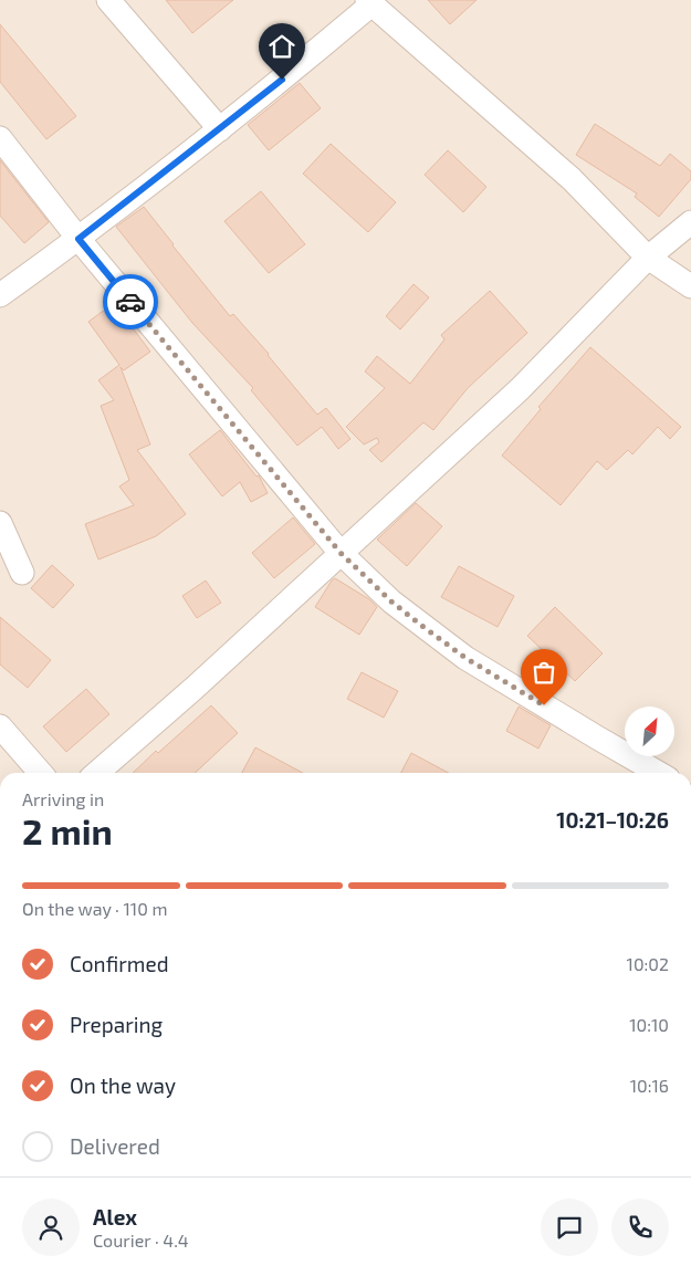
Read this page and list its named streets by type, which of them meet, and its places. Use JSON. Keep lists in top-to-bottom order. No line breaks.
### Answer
{"north":"top right","page":{"heading":["2 min","Arriving in","10:21–10:26"],"panel":["Alex","Courier · 4.4"],"bar":"On the way · 110 m","list":[["Confirmed","10:02"],["Preparing","10:10"],["On the way","10:16"],"Delivered"]}}
